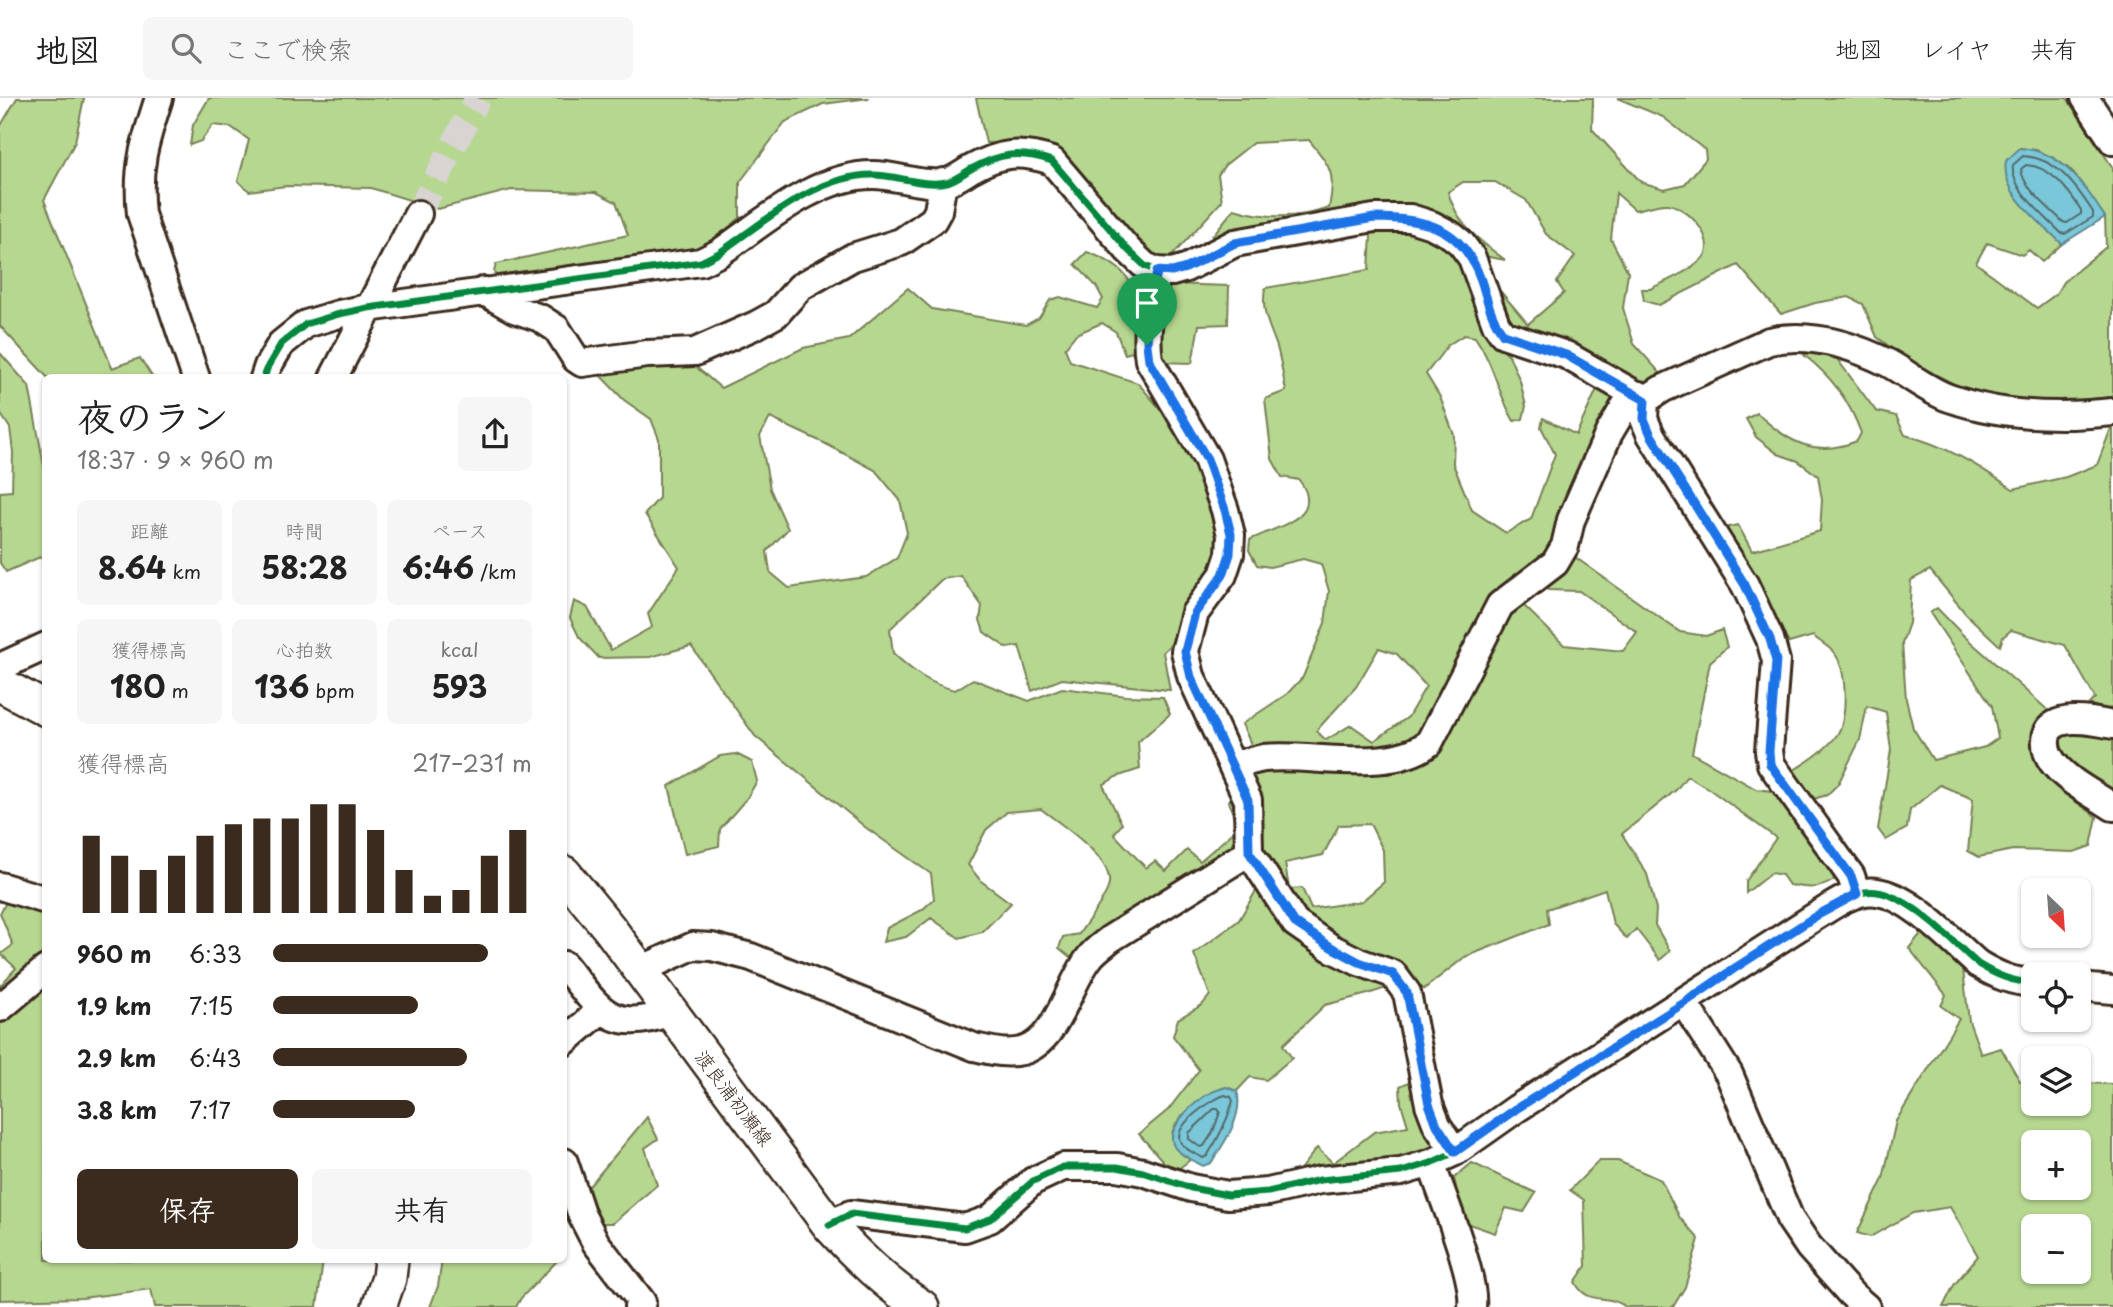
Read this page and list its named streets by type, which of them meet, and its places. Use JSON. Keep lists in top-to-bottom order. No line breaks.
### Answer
{"streets":{"main road":["渡良浦初瀬線"]},"north":"bottom right","page":{"header":"地図","search":"ここで検索","nav":["地図","レイヤ","共有"],"heading":["夜のラン","18:37 · 9 × 960 m"],"stats":[["距離","8.64 km"],["時間","58:28"],["ペース","6:46 /km"],["獲得標高","180 m"],["心拍数","136 bpm"],["kcal","593"]],"chart":["獲得標高","217–231 m"],"map_buttons":["+","−"],"list":[{"name":"960 m","note":"6:33"},{"name":"1.9 km","note":"7:15"},{"name":"2.9 km","note":"6:43"},{"name":"3.8 km","note":"7:17"}],"buttons":["保存","共有"]}}
